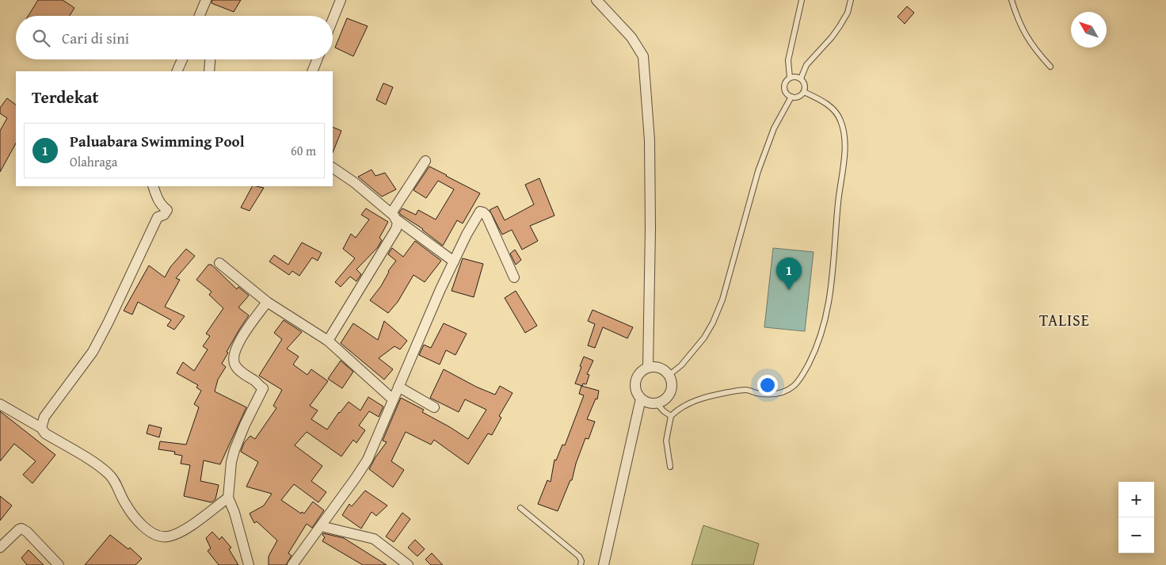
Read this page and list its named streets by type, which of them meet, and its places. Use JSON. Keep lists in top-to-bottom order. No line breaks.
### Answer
{"districts":["TALISE"],"north":"top left","page":{"search":"Cari di sini","heading":"Terdekat","list":[{"mark":"1","name":"Paluabara Swimming Pool","note":"Olahraga","value":"60 m"}],"pins":"1","map_buttons":["+","−"]}}
